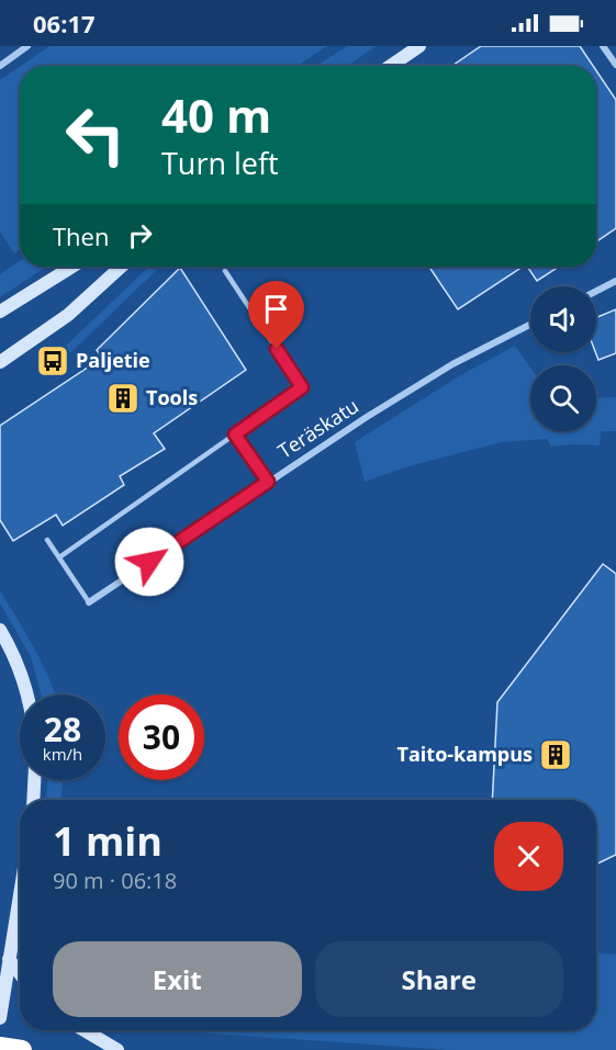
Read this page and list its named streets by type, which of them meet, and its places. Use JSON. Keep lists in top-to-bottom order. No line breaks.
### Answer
{"streets":{"street":["Teräskatu"]},"places":{"bus stop":["Paljetie"],"building":["Tools","Taito-kampus"]},"page":{"status":"06:17","turn":["40 m","Turn left"],"then":"Then","speed":"28 km/h","limit":"30","heading":["1 min","90 m · 06:18"],"buttons":["Exit","Share"]}}
